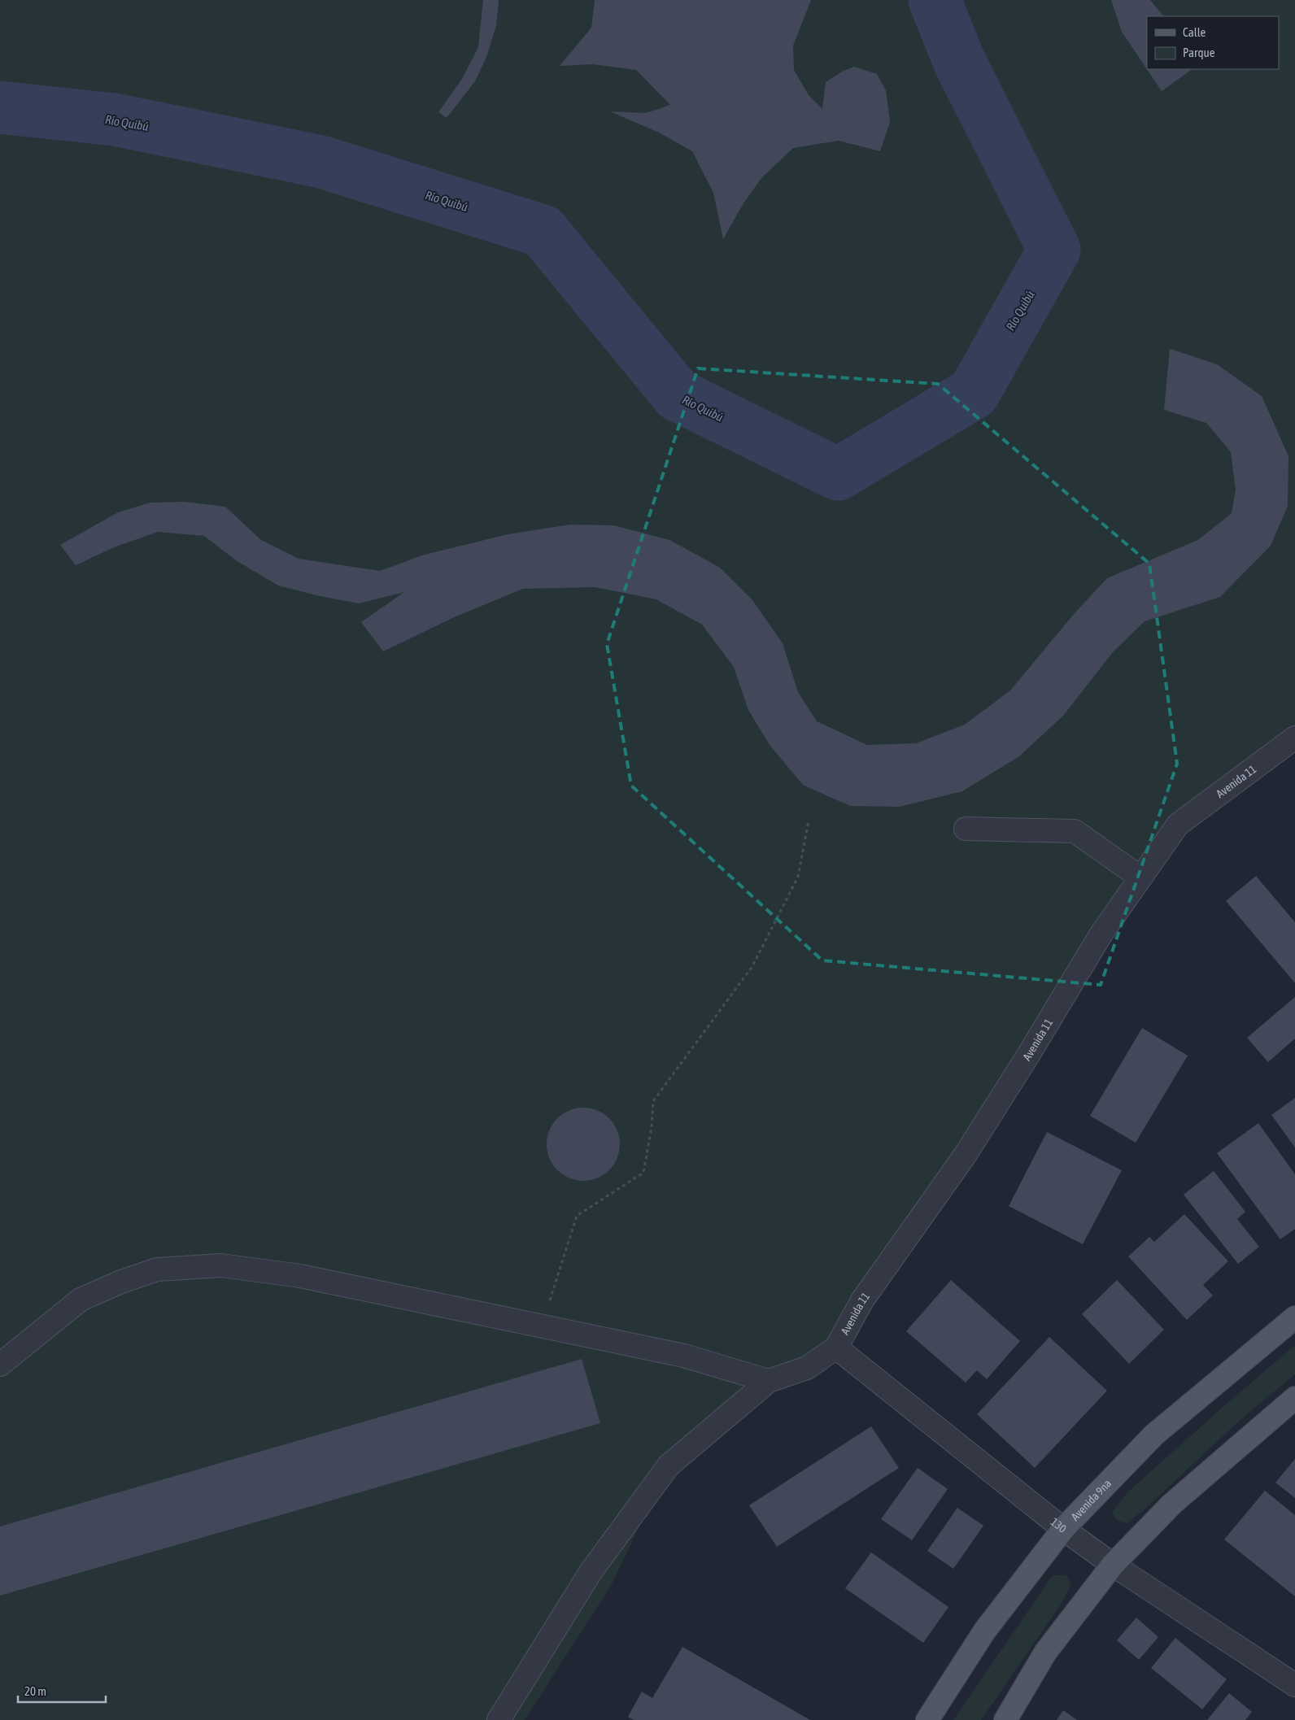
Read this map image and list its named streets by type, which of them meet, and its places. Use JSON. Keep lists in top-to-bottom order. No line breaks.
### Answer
{"streets":{"main road":["Avenida 9na"],"street":["Avenida 11","130"]},"crossings":[["Avenida 11","130"],["Avenida 9na","130"]],"water":["Río Quibú"],"legend":["Calle","Parque"],"scale_bar":"20 m"}
